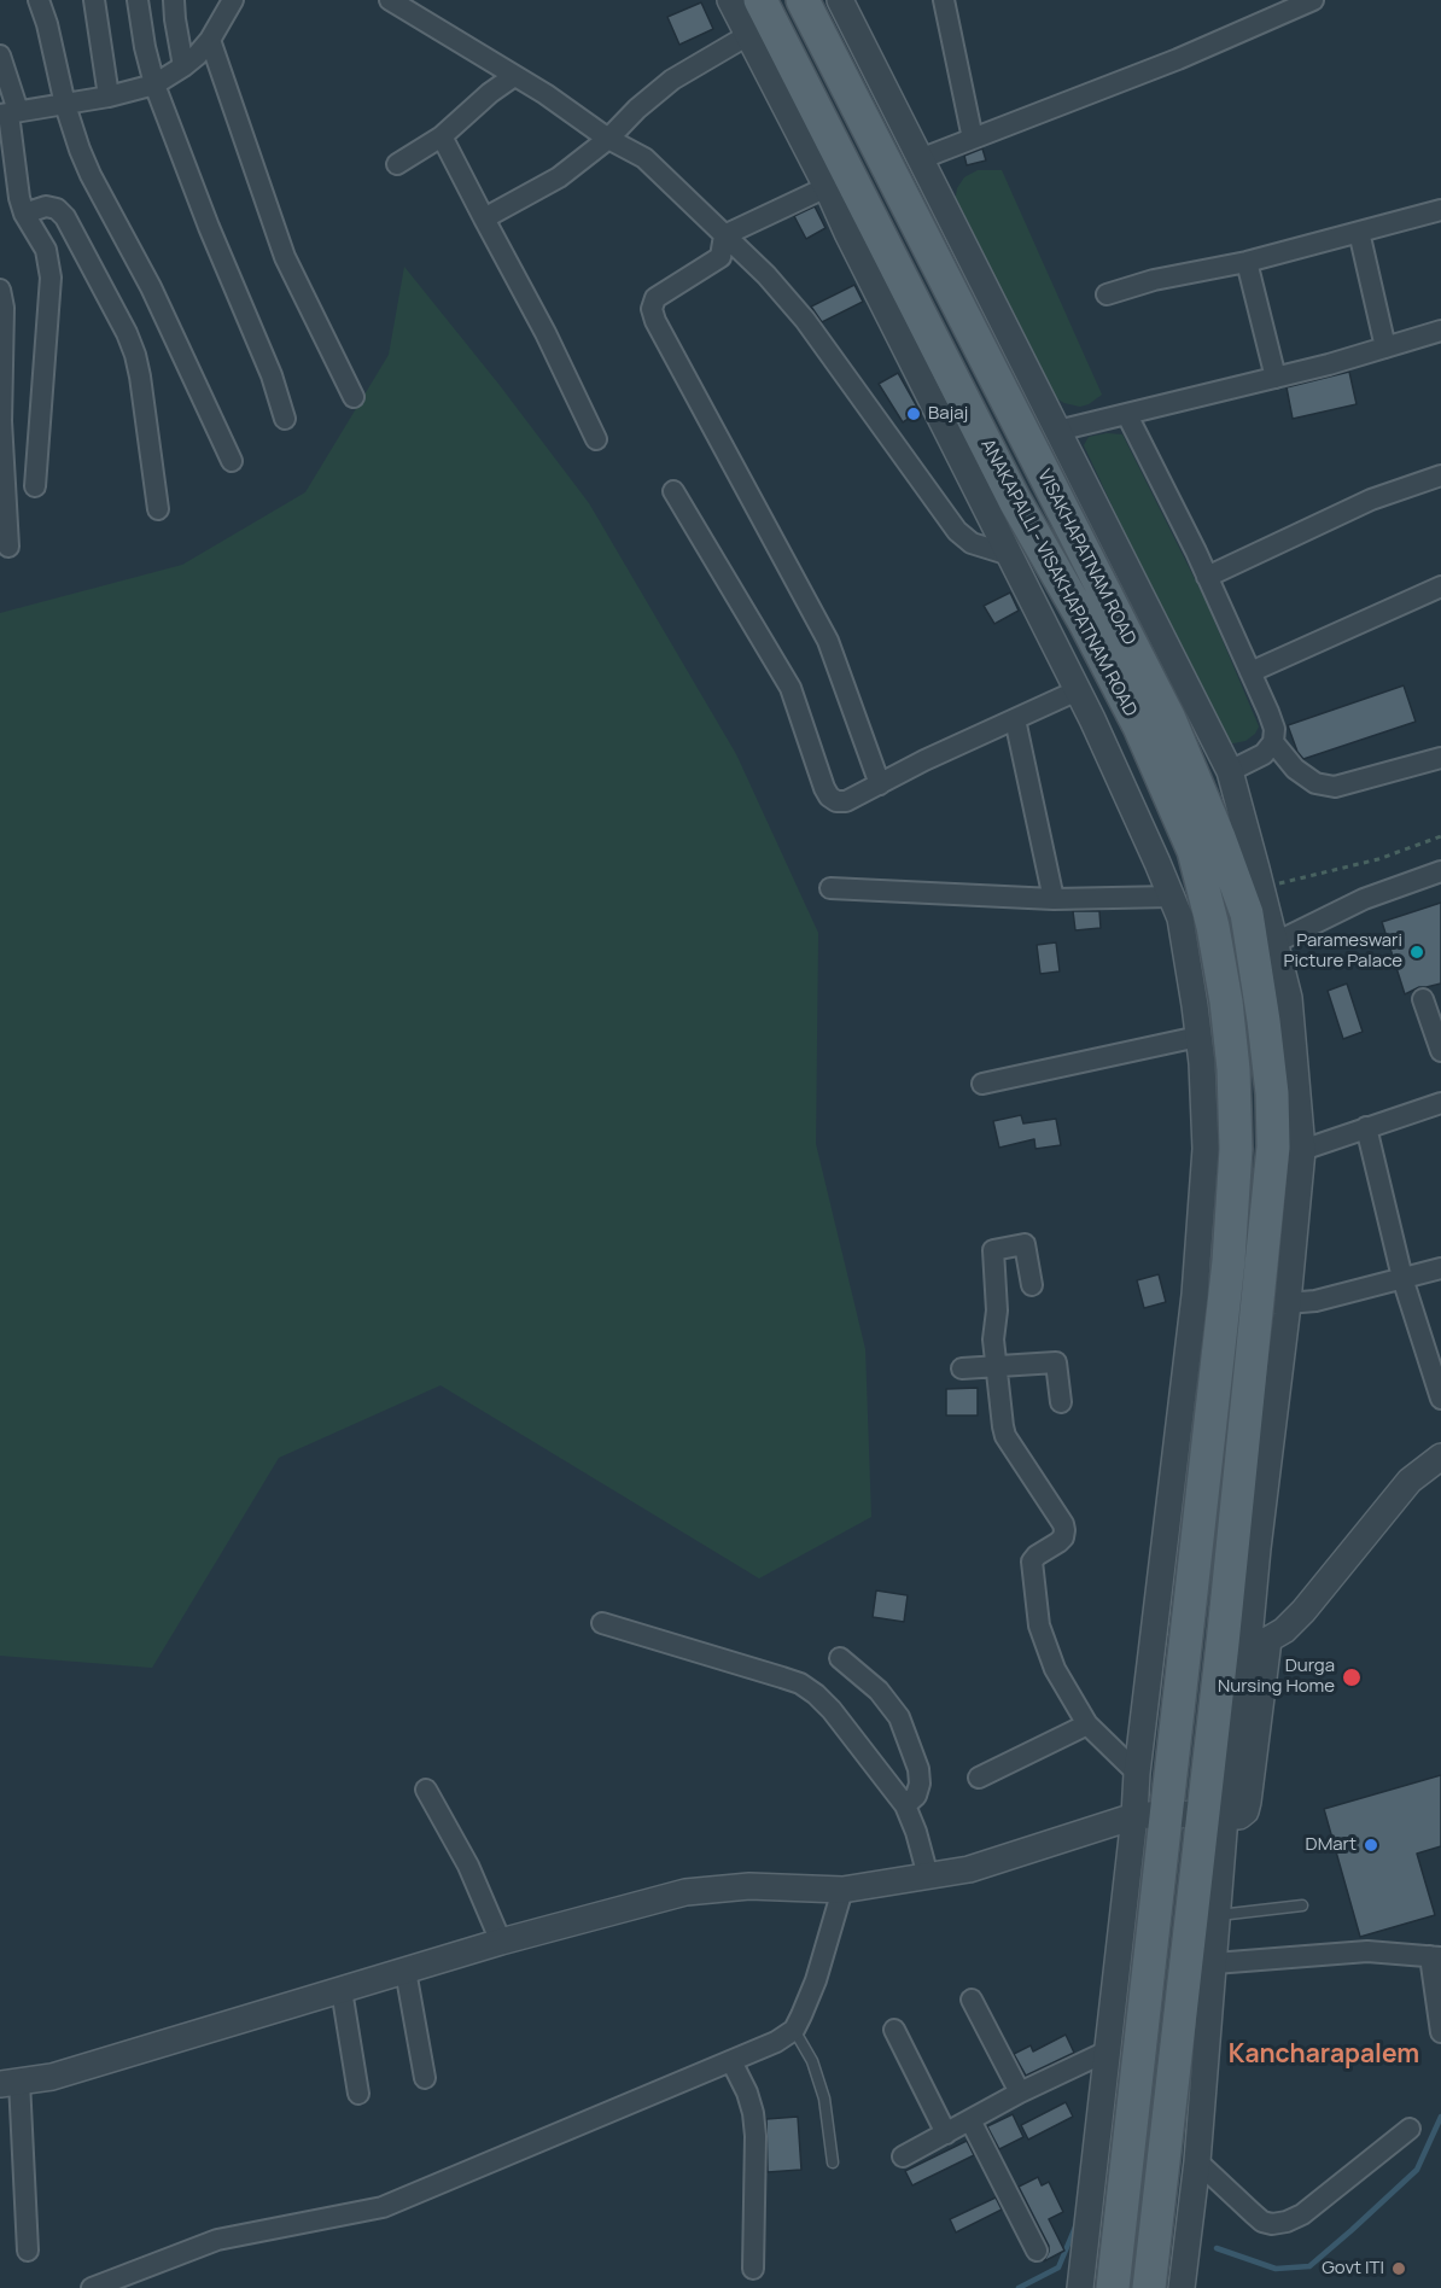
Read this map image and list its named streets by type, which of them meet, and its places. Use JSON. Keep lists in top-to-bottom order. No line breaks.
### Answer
{"streets":{"main road":["VISAKHAPATNAM ROAD","ANAKAPALLI - VISAKHAPATNAM ROAD"]},"districts":["Kancharapalem"],"places":["Bajaj","Parameswari Picture Palace","Durga Nursing Home","DMart","Govt ITI"]}
